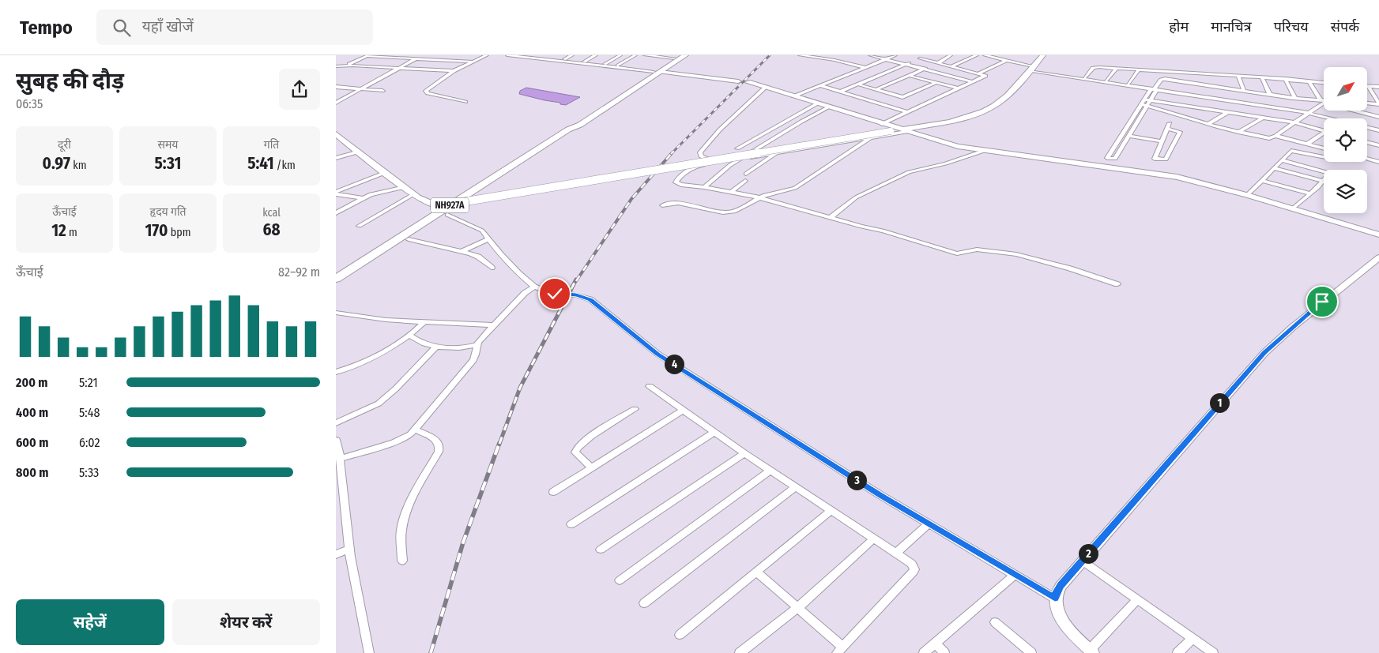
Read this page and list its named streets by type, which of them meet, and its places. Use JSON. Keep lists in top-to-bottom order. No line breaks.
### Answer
{"streets":{"highway":["NH927A"]},"north":"top right","page":{"header":"Tempo","search":"यहाँ खोजें","nav":["होम","मानचित्र","परिचय","संपर्क"],"heading":["सुबह की दौड़","06:35"],"stats":[["दूरी","0.97 km"],["समय","5:31"],["गति","5:41 /km"],["ऊँचाई","12 m"],["हृदय गति","170 bpm"],["kcal","68"]],"chart":["ऊँचाई","82–92 m"],"pins":["4","1","3","2"],"list":[{"name":"200 m","note":"5:21"},{"name":"400 m","note":"5:48"},{"name":"600 m","note":"6:02"},{"name":"800 m","note":"5:33"}],"buttons":["सहेजें","शेयर करें"]}}
